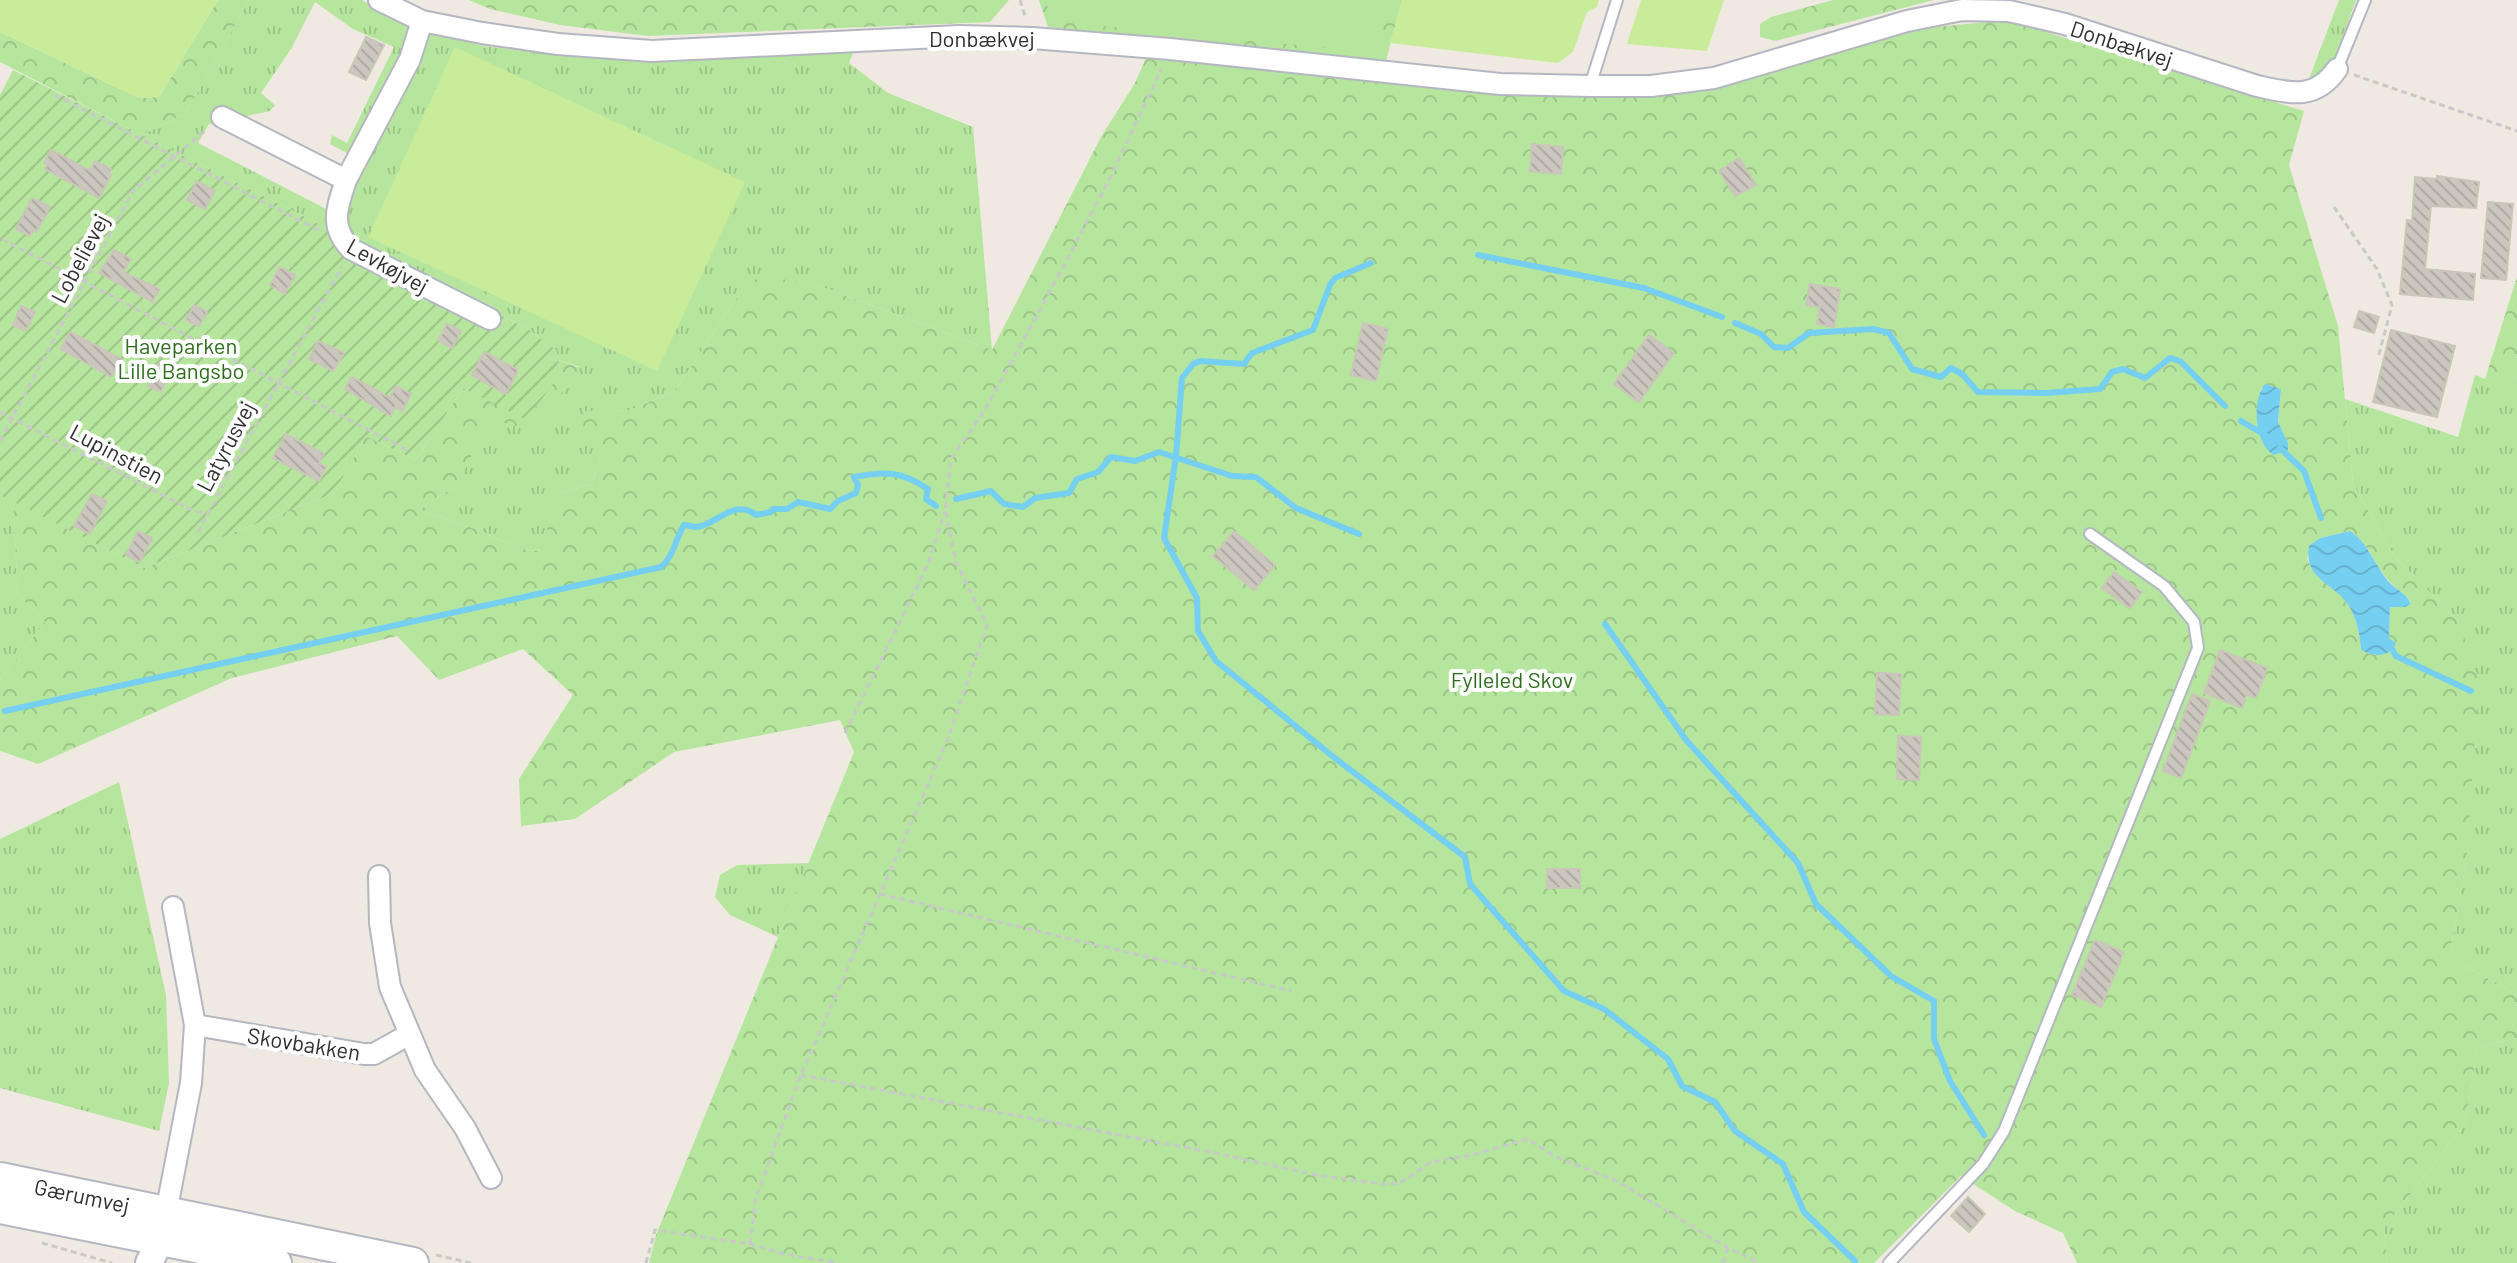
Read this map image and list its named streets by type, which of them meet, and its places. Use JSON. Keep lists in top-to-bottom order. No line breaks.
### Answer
{"streets":{"main road":["Gærumvej"],"street":["Donbækvej","Levkøjvej","Skovbakken"],"path":["Lobelievej","Latyrusvej","Lupinstien"]},"crossings":[["Donbækvej","Levkøjvej"],["Lobelievej","Lupinstien"],["Levkøjvej","Latyrusvej"],["Latyrusvej","Lupinstien"]],"parks":["Haveparken Lille Bangsbo","Fylleled Skov"]}
